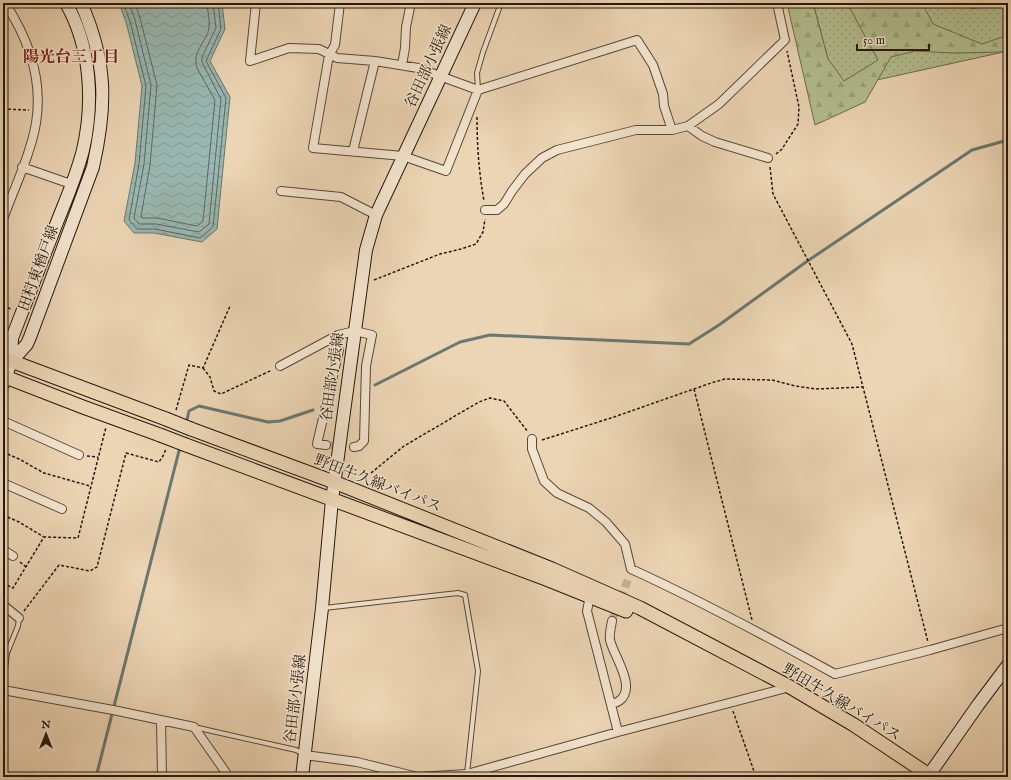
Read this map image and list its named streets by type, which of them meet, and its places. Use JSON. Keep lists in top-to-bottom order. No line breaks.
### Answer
{"streets":{"main road":["野田牛久線バイパス"],"street":["谷田部小張線","田村東楢戸線"]},"crossings":[["谷田部小張線","野田牛久線バイパス"],["田村東楢戸線","野田牛久線バイパス"]],"districts":["陽光台三丁目"],"scale_bar":"50 m","north":"top"}
